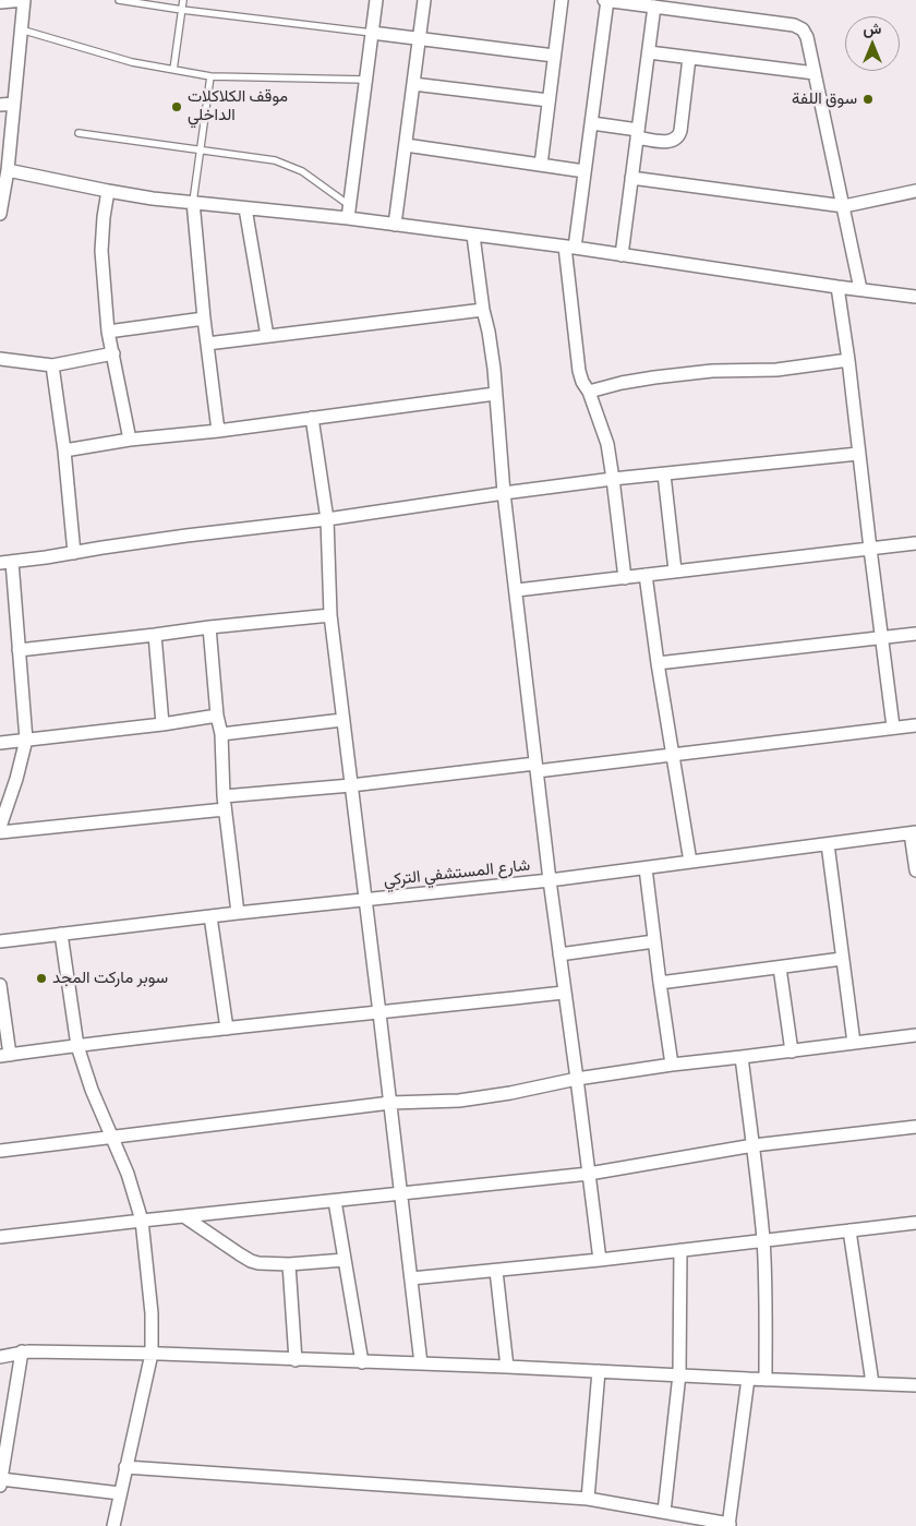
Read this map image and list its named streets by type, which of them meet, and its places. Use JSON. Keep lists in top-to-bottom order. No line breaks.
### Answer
{"streets":{"street":["شارع المستشفي التركي"]},"places":["سوق اللفة","موقف الكلاكلات الداخلي","سوبر ماركت المجد"],"north":"top"}
